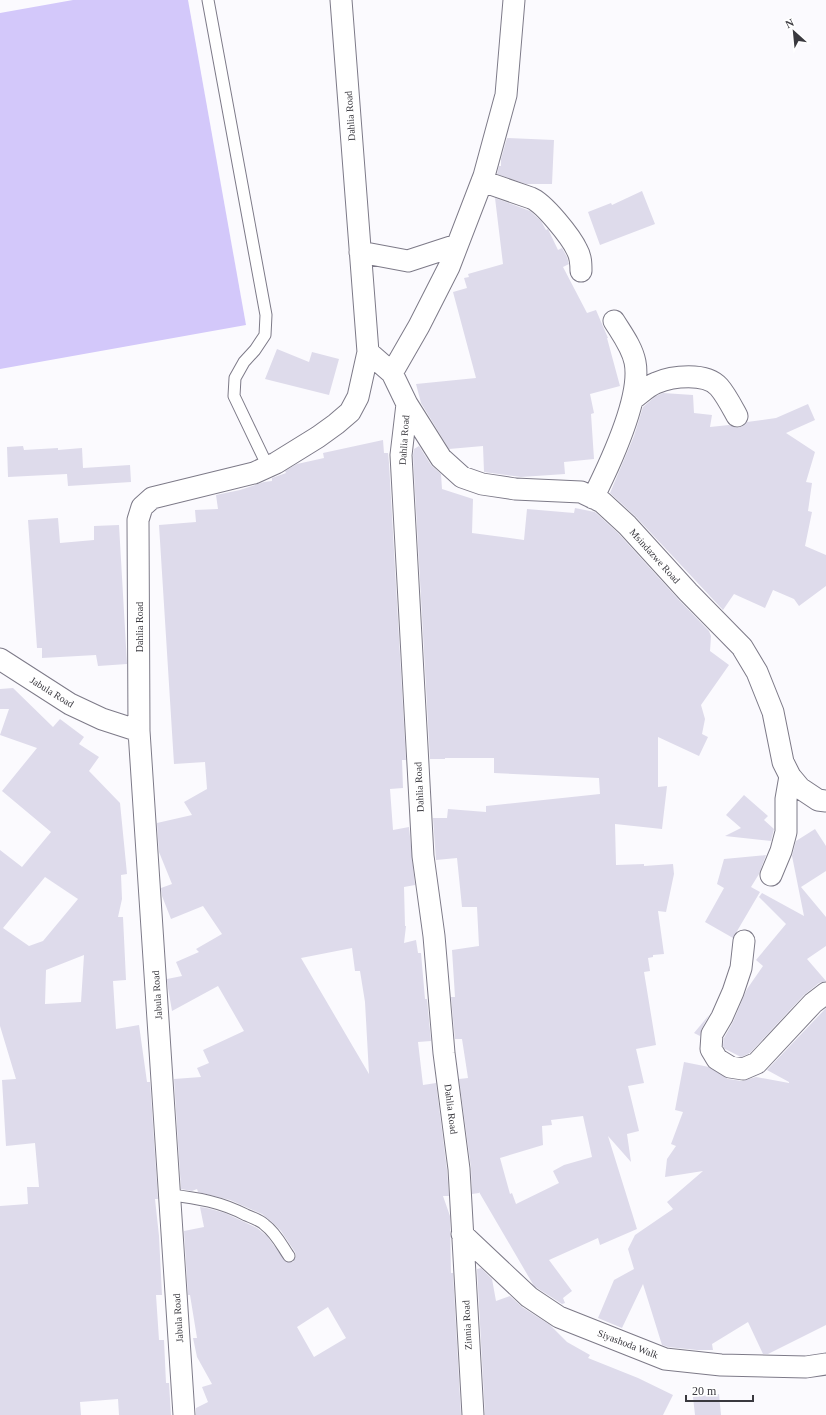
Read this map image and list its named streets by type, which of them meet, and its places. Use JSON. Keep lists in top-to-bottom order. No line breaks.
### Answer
{"streets":{"street":["Dahlia Road","Msindazwe Road","Jabula Road","Zinnia Road","Siyashoda Walk"]},"crossings":[["Dahlia Road","Msindazwe Road"],["Dahlia Road","Jabula Road"],["Dahlia Road","Zinnia Road"],["Dahlia Road","Siyashoda Walk"],["Zinnia Road","Siyashoda Walk"]],"scale_bar":"20 m","north":"top left"}
